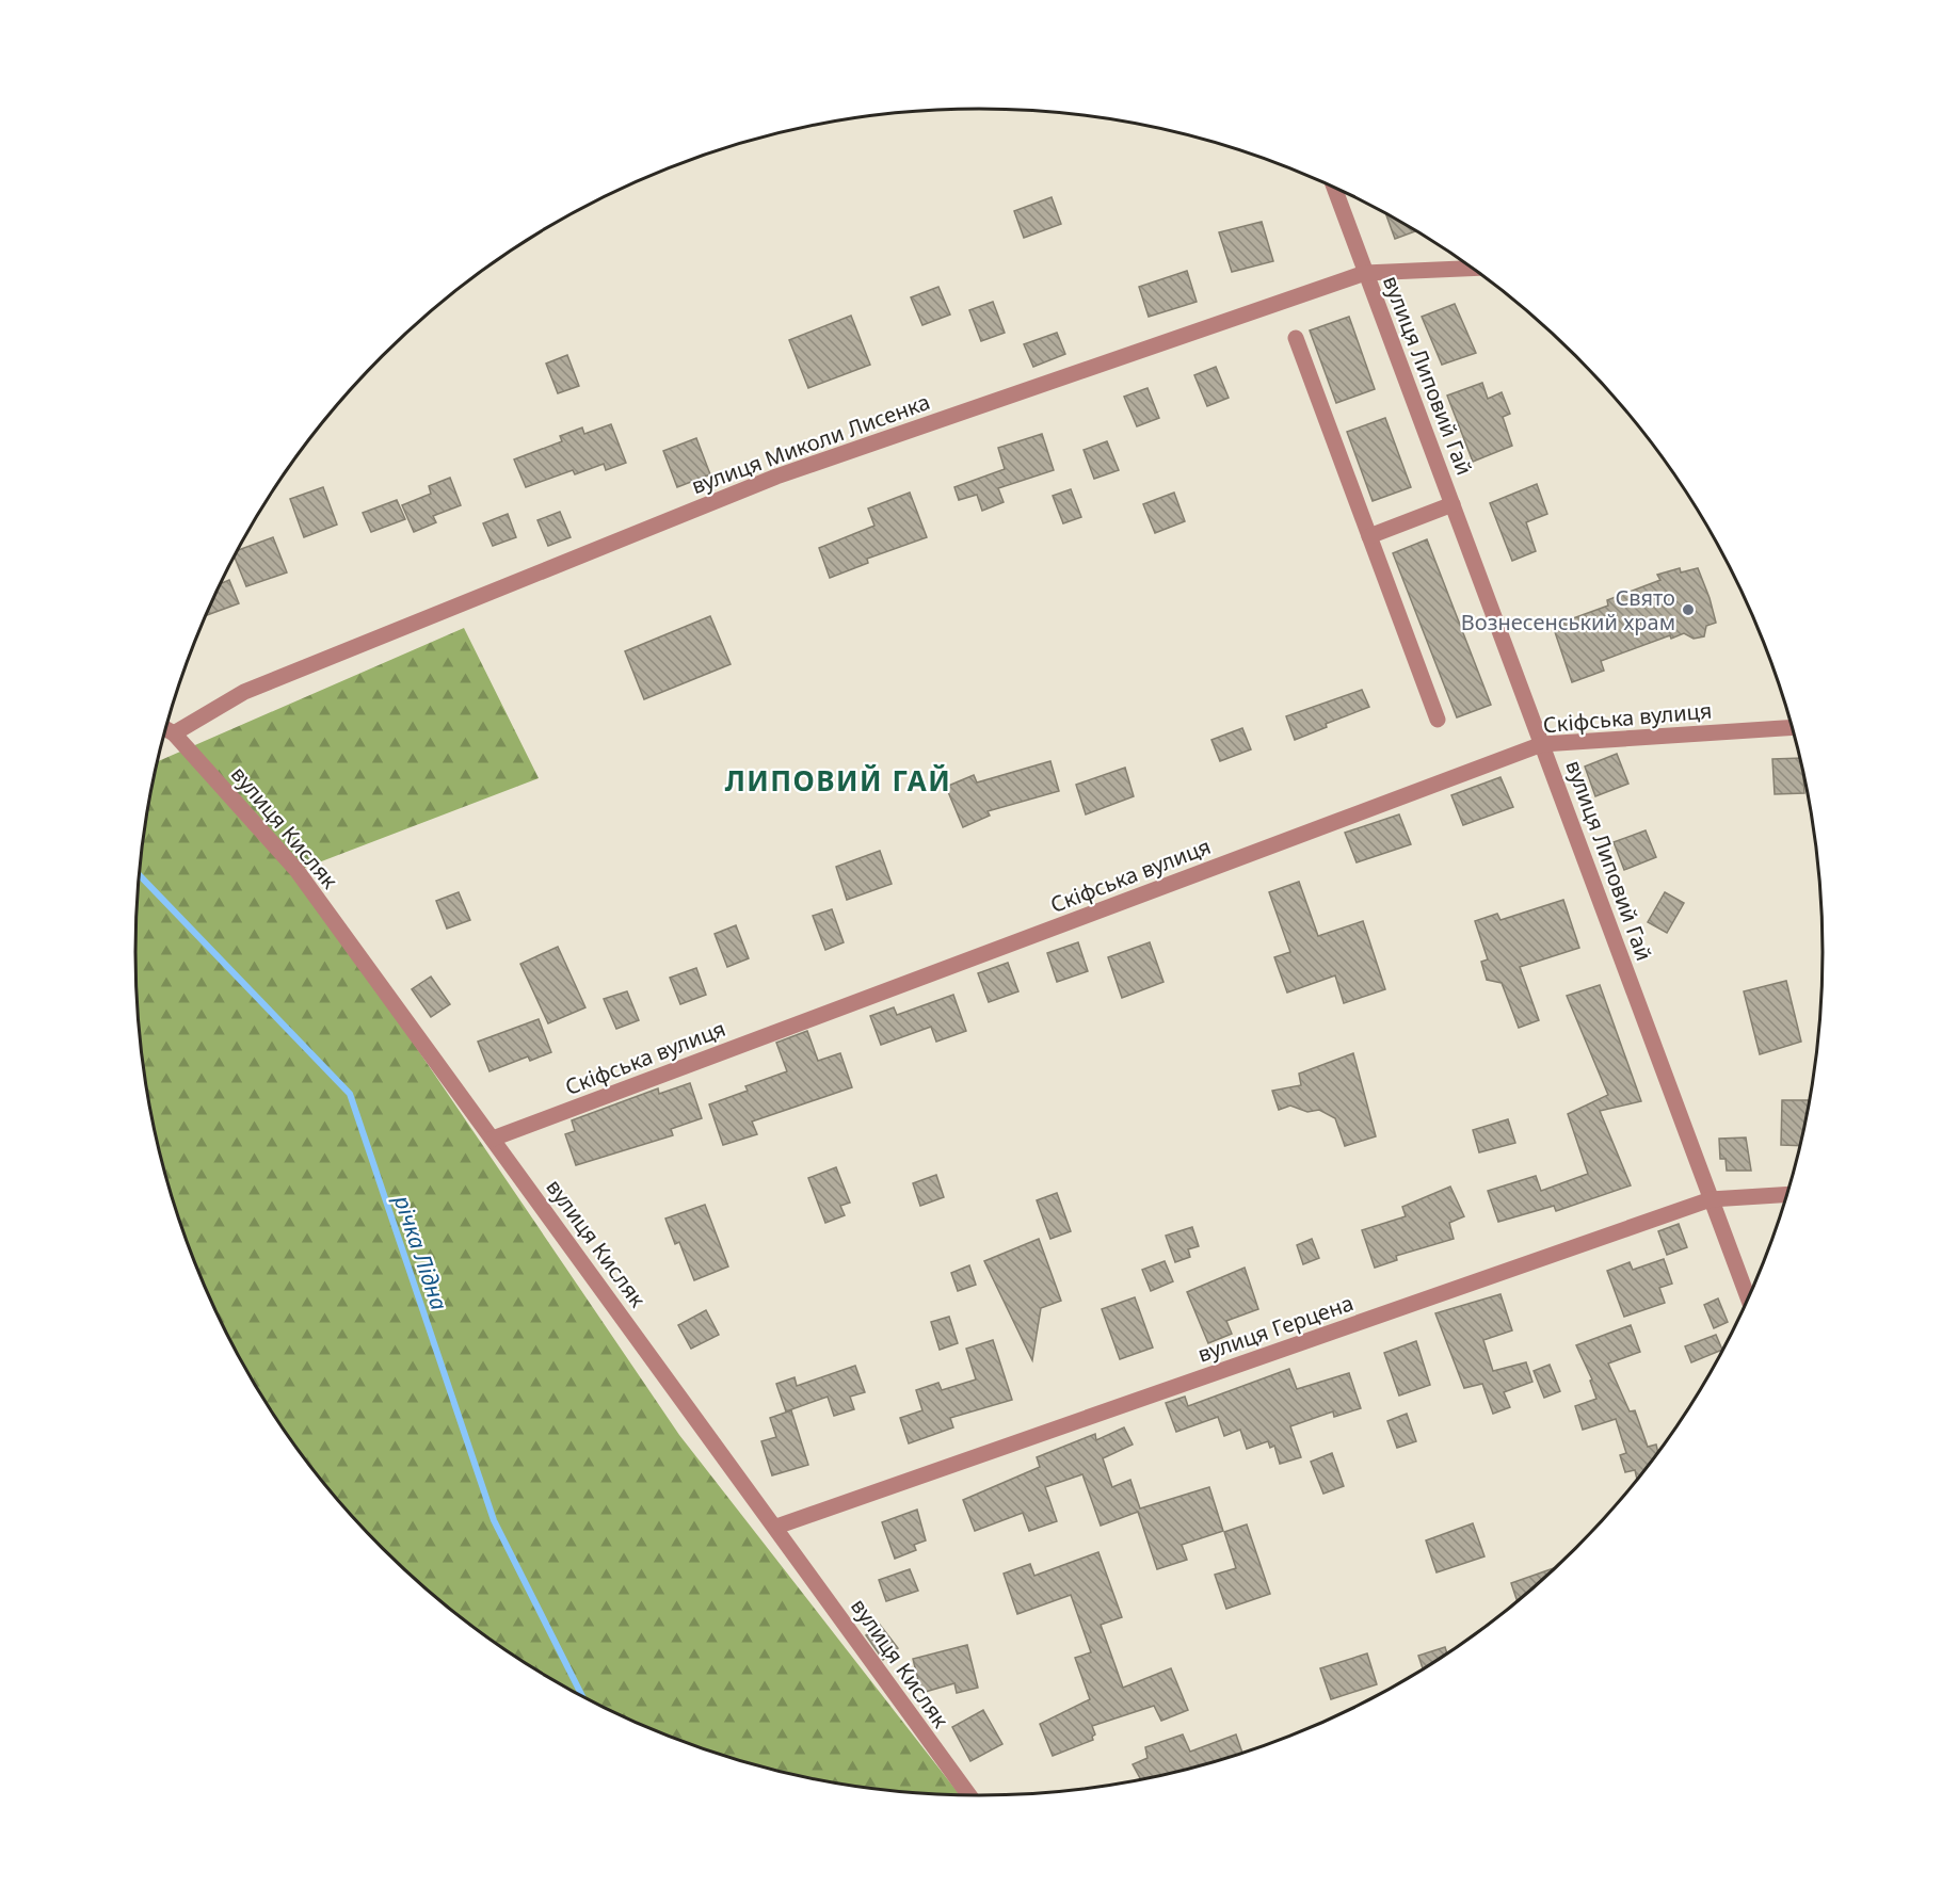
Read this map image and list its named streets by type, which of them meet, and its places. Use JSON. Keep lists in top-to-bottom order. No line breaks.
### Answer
{"streets":{"street":["вулиця Липовий Гай","вулиця Миколи Лисенка","Скіфська вулиця","вулиця Кисляк","вулиця Герцена"]},"crossings":[["вулиця Липовий Гай","вулиця Миколи Лисенка"],["вулиця Липовий Гай","Скіфська вулиця"],["вулиця Липовий Гай","вулиця Герцена"],["вулиця Миколи Лисенка","вулиця Кисляк"],["Скіфська вулиця","вулиця Кисляк"],["вулиця Кисляк","вулиця Герцена"]],"districts":["ЛИПОВИЙ ГАЙ"],"water":["річка Лідна"],"places":["Свято Вознесенський храм"]}
